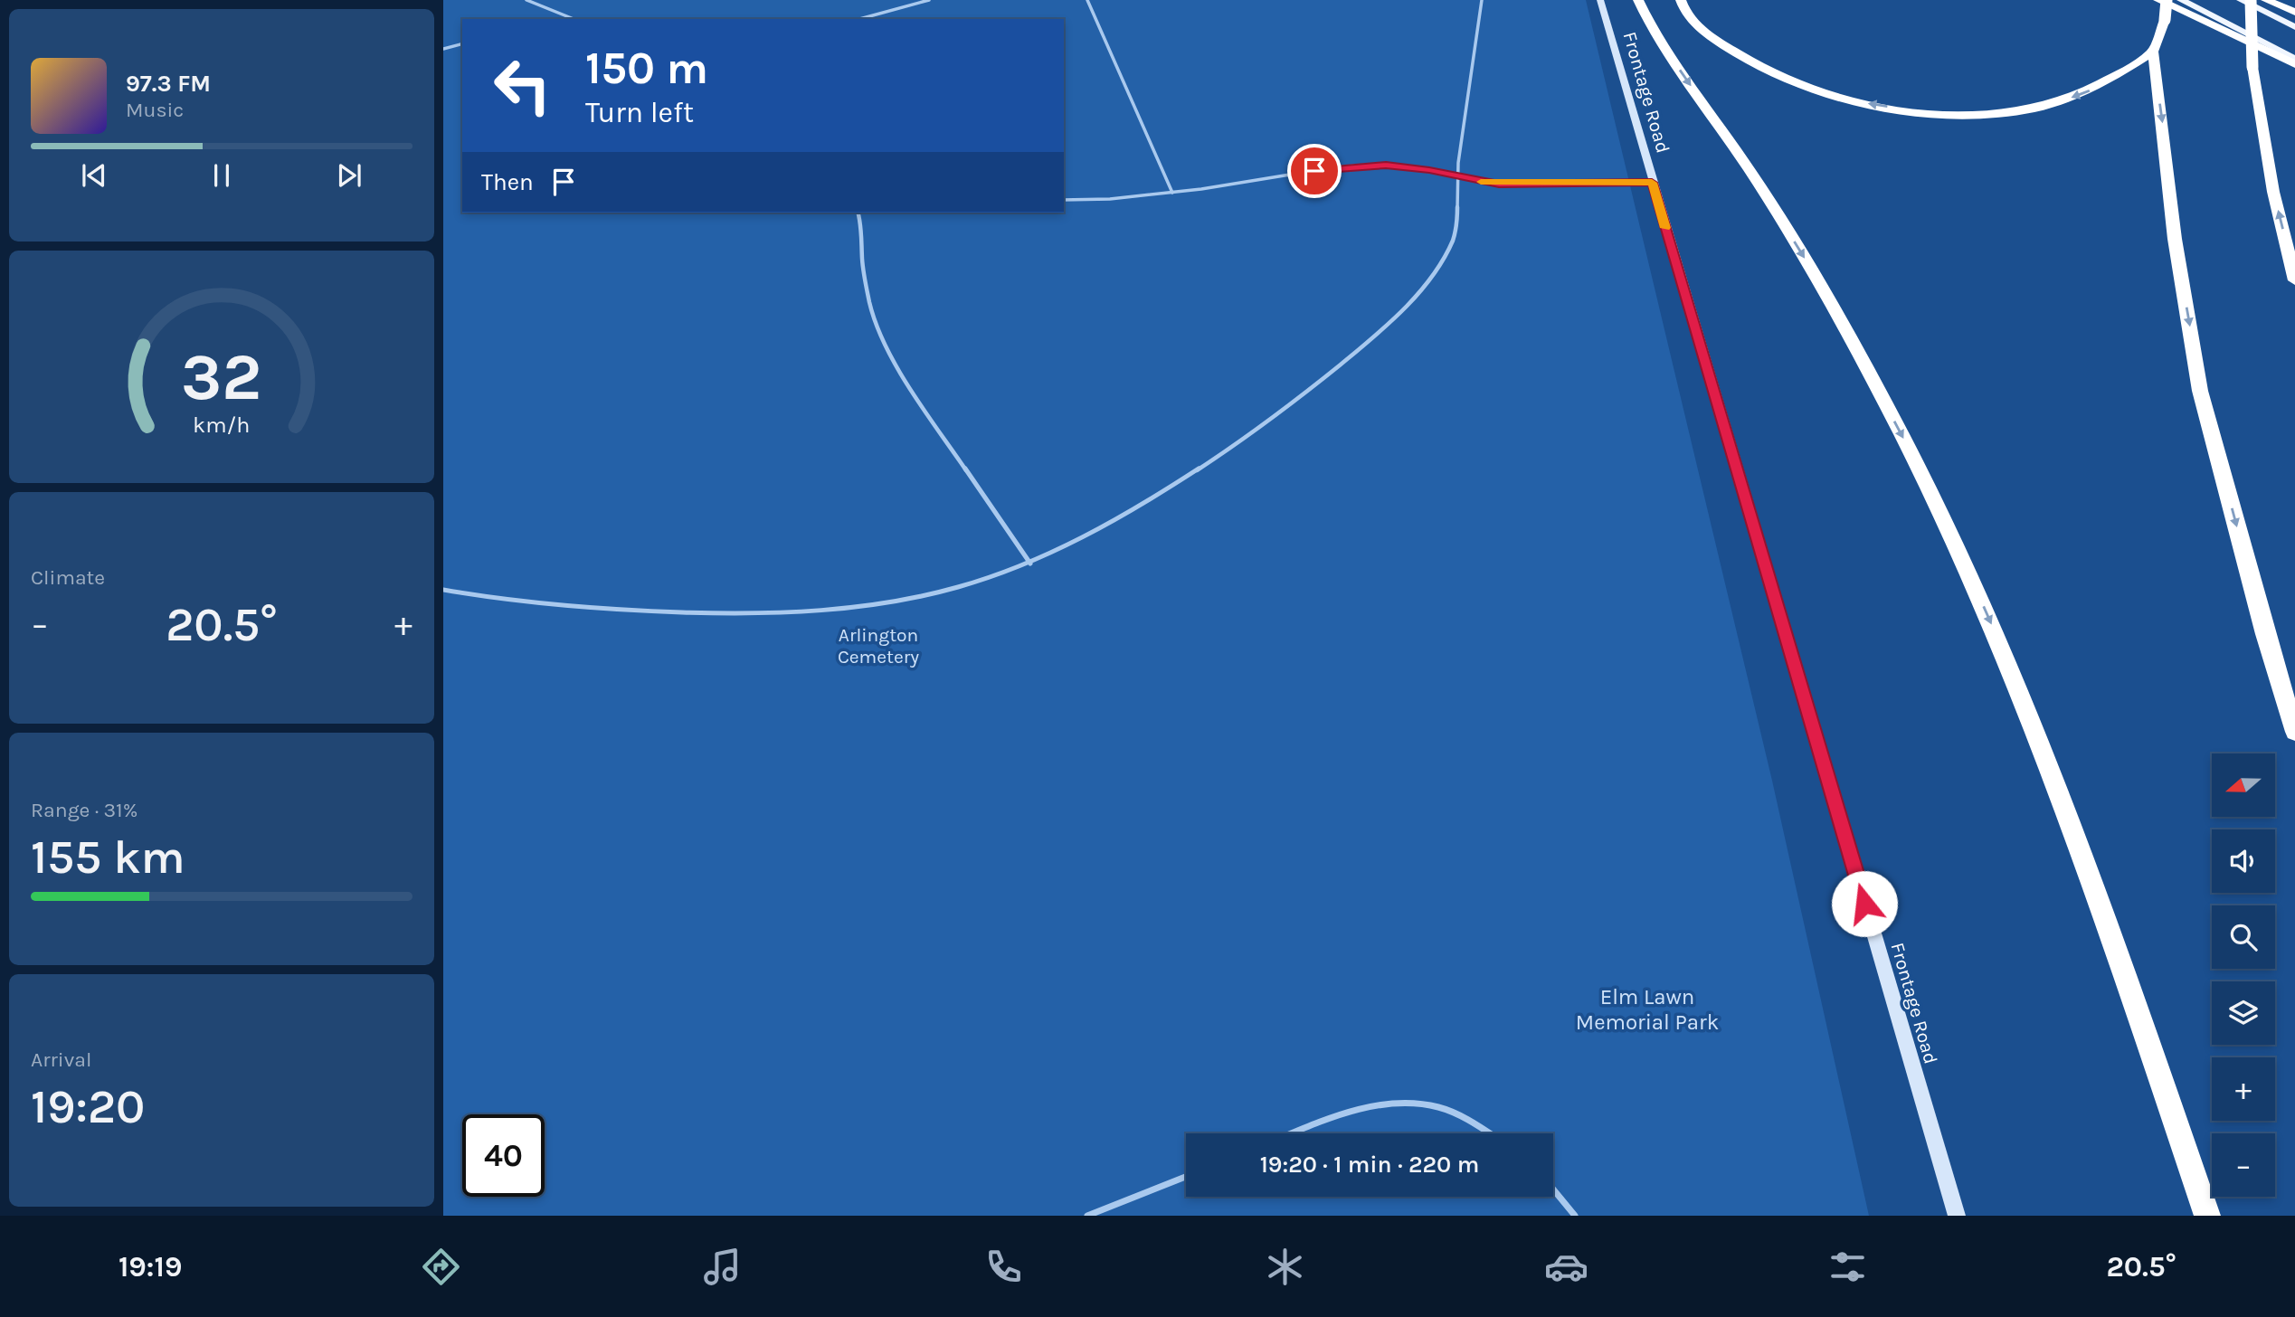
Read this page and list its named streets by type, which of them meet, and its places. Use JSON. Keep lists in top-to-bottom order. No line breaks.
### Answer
{"streets":{"street":["Frontage Road"]},"parks":["Arlington Cemetery","Elm Lawn Memorial Park"],"north":"left","page":{"turn":["150 m","Turn left"],"song":["97.3 FM","Music"],"then":"Then","tile":["Climate",["Range · 31%","155 km"],["Arrival","19:20"]],"heat":["−","20.5°","+"],"map_buttons":["+","−"],"limit":"40","trip":"19:20 · 1 min · 220 m","tabs":["19:19","20.5°"],"gauge":["32","km/h"]}}
